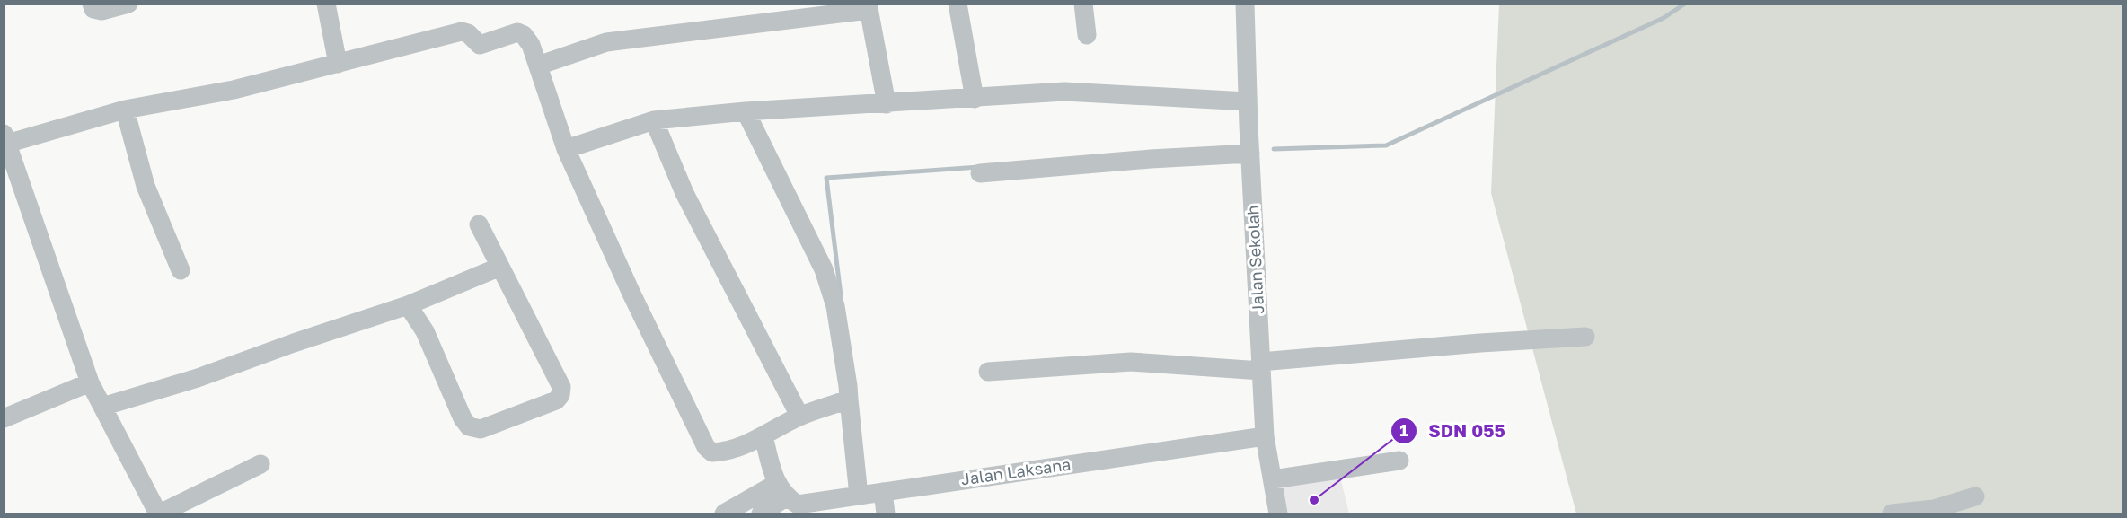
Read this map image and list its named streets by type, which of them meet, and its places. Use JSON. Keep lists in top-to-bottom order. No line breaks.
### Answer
{"streets":{"street":["Jalan Sekolah","Jalan Laksana"]},"crossings":[["Jalan Sekolah","Jalan Laksana"]],"places":["SDN 055"]}
